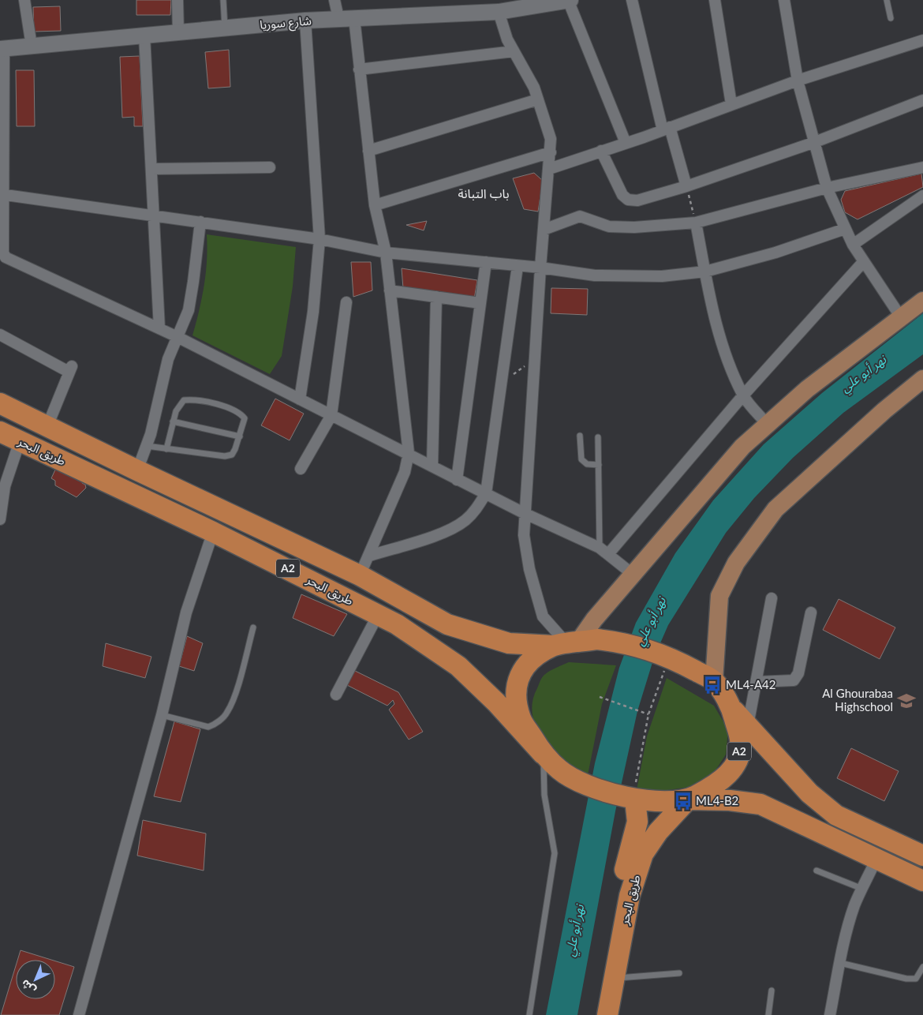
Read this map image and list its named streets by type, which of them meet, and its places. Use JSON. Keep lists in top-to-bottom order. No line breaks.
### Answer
{"streets":{"highway":["طريق البحر","A2"],"street":["شارع سوريا"]},"crossings":[["طريق البحر","A2"]],"districts":["باب التبانة"],"water":["نهر أبو علي"],"places":{"bus stop":["ML4-A42","ML4-B2"],"school or university":["Al Ghourabaa Highschool"]},"north":"bottom left"}
